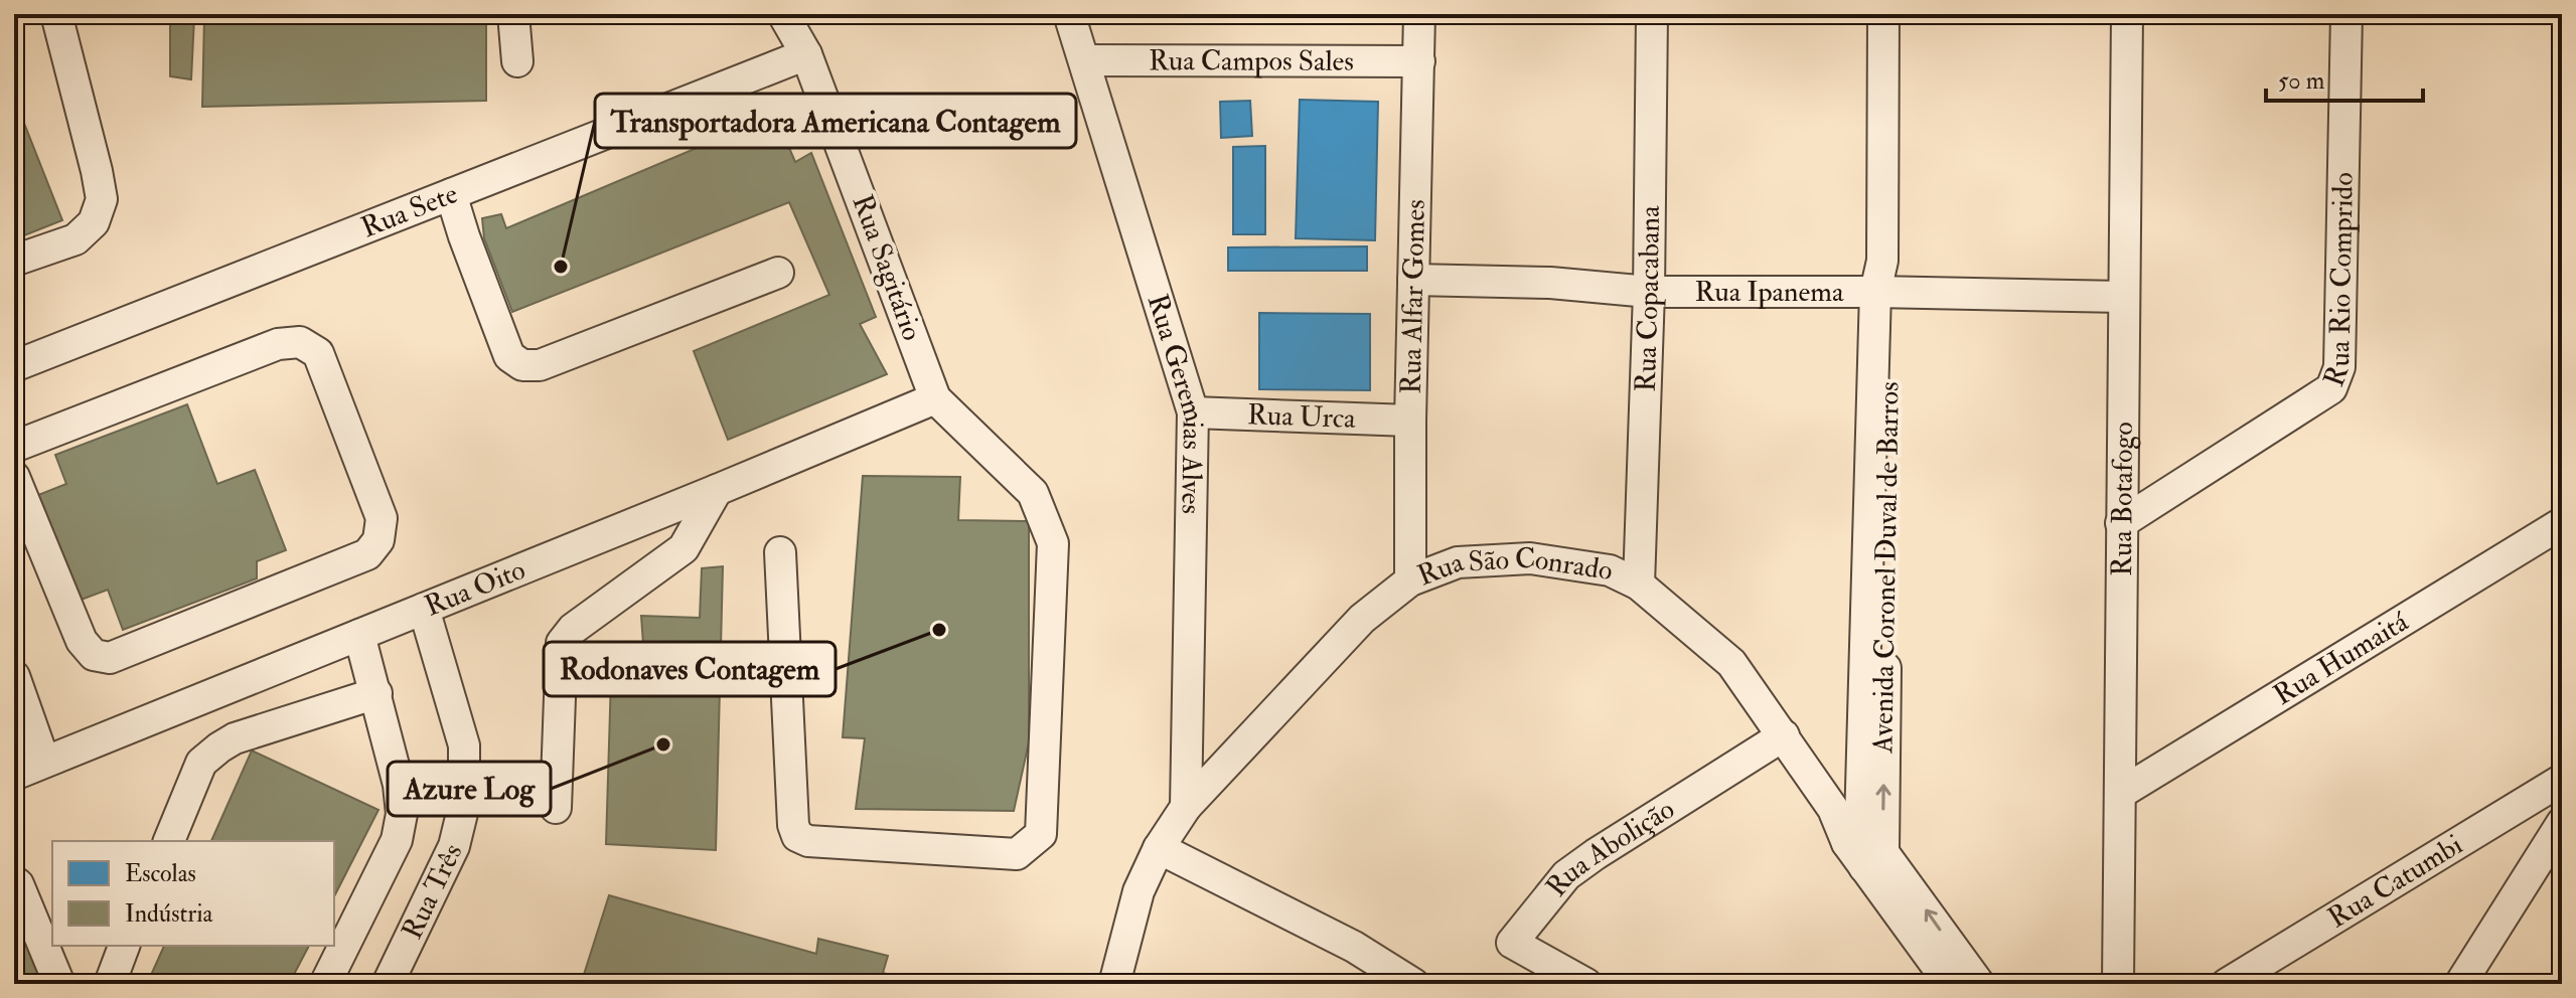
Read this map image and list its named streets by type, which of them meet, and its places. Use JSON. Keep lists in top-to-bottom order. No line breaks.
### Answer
{"streets":{"street":["Rua Campos Sales","Rua Sete","Rua Sagitário","Rua Rio Comprido","Rua Ipanema","Rua Alfar Gomes","Rua Copacabana","Rua Geremias Alves","Rua Urca","Rua Botafogo","Avenida Coronel Duval de Barros","Rua São Conrado","Rua Oito","Rua Humaitá","Rua Abolição","Rua Catumbi","Rua Três"]},"crossings":[["Rua Campos Sales","Rua Alfar Gomes"],["Rua Campos Sales","Rua Geremias Alves"],["Rua Sete","Rua Sagitário"],["Rua Sagitário","Rua Oito"],["Rua Rio Comprido","Rua Botafogo"],["Rua Ipanema","Rua Alfar Gomes"],["Rua Ipanema","Rua Copacabana"],["Rua Ipanema","Rua Botafogo"],["Rua Ipanema","Avenida Coronel Duval de Barros"],["Rua Alfar Gomes","Rua Urca"],["Rua Alfar Gomes","Rua São Conrado"],["Rua Copacabana","Rua São Conrado"],["Rua Geremias Alves","Rua Urca"],["Rua Geremias Alves","Rua São Conrado"],["Rua Botafogo","Rua Humaitá"],["Avenida Coronel Duval de Barros","Rua São Conrado"],["Rua São Conrado","Rua Abolição"],["Rua Oito","Rua Três"]],"places":["Transportadora Americana Contagem","Rodonaves Contagem","Azure Log"],"legend":["Escolas","Indústria"],"scale_bar":"50 m"}
